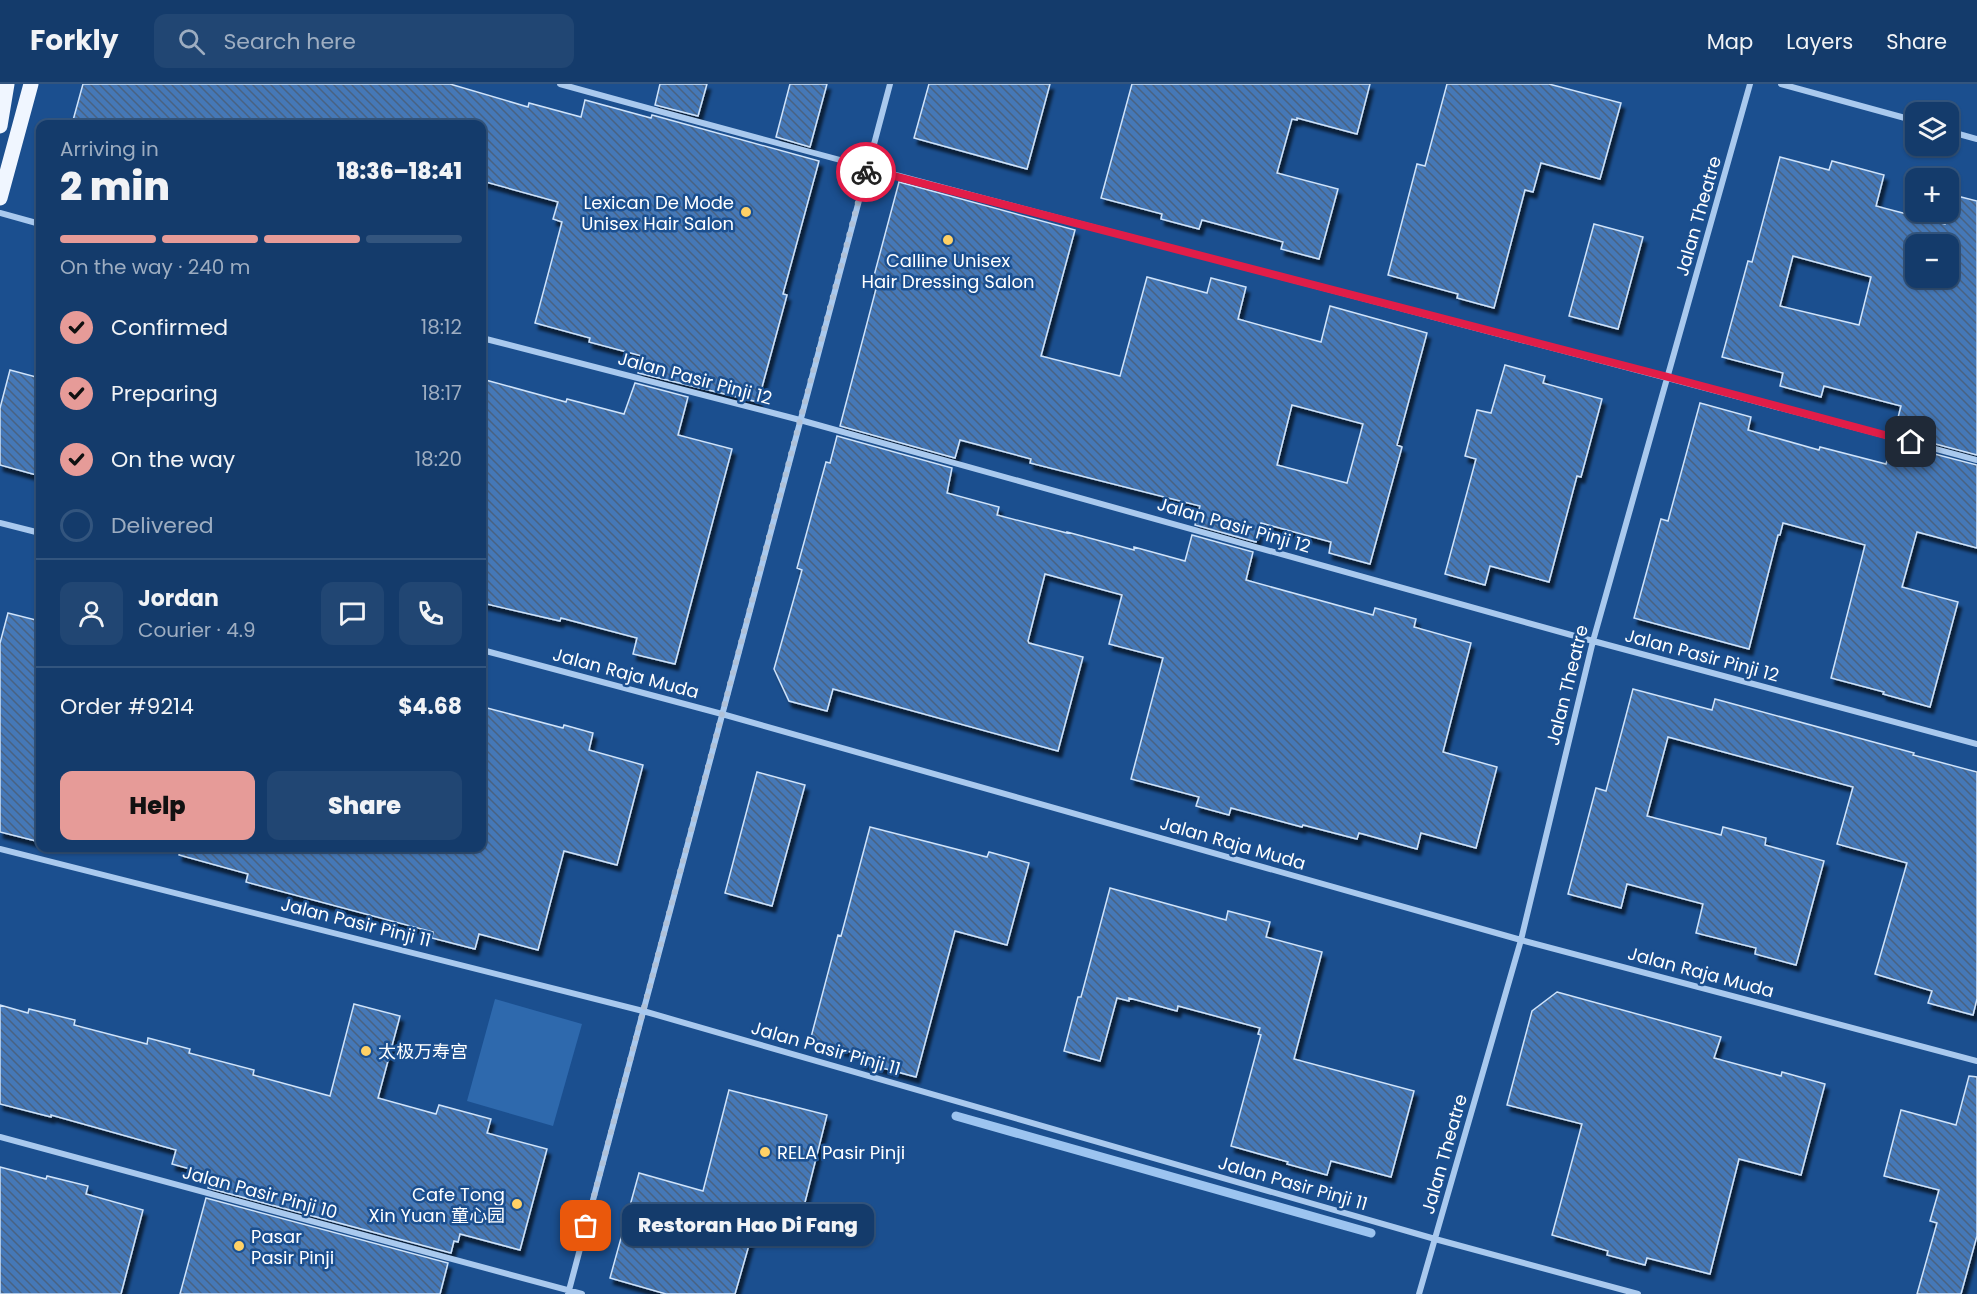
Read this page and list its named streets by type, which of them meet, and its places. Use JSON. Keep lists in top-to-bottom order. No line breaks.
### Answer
{"streets":{"street":["Jalan Theatre","Jalan Pasir Pinji 12","Jalan Raja Muda","Jalan Pasir Pinji 11","Jalan Pasir Pinji 10"]},"crossings":[["Jalan Theatre","Jalan Pasir Pinji 12"],["Jalan Theatre","Jalan Raja Muda"],["Jalan Theatre","Jalan Pasir Pinji 11"]],"places":["Lexican De Mode Unisex Hair Salon","Calline Unisex Hair Dressing Salon","太极万寿宫","RELA Pasir Pinji","Cafe Tong Xin Yuan 童心园","Restoran Hao Di Fang","Pasar Pasir Pinji"],"page":{"header":"Forkly","search":"Search here","nav":["Map","Layers","Share"],"map_buttons":["+","−"],"heading":["2 min","Arriving in","18:36–18:41"],"panel":["Jordan","Courier · 4.9","Order #9214","$4.68"],"bar":"On the way · 240 m","list":[["Confirmed","18:12"],["Preparing","18:17"],["On the way","18:20"],"Delivered"],"buttons":["Help","Share"],"bubble":"Restoran Hao Di Fang"}}
